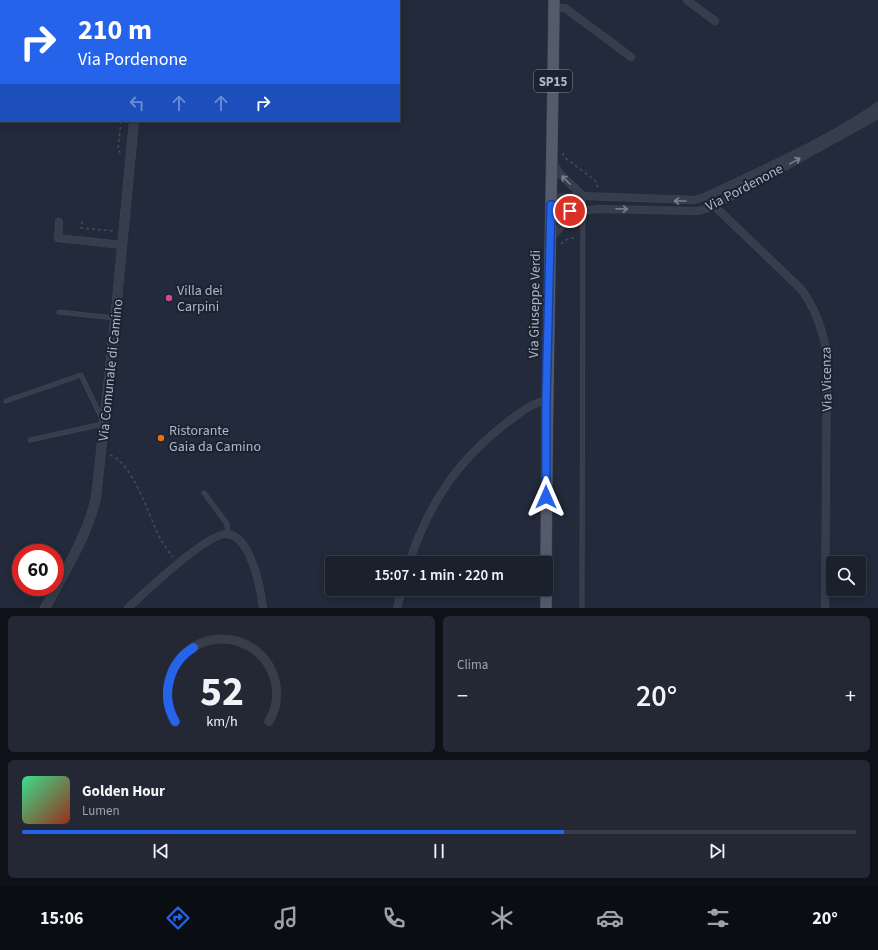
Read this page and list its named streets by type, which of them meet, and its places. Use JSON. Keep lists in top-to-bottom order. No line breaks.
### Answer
{"streets":{"main road":["SP15","Via Giuseppe Verdi"],"street":["Via Pordenone","Via Comunale di Camino","Via Vicenza"]},"crossings":[["Via Pordenone","Via Giuseppe Verdi"],["Via Pordenone","Via Vicenza"]],"places":["Villa dei Carpini","Ristorante Gaia da Camino"],"page":{"turn":["210 m","Via Pordenone"],"limit":"60","trip":"15:07 · 1 min · 220 m","tile":"Clima","heat":["−","20°","+"],"song":["Golden Hour","Lumen"],"tabs":["15:06","20°"],"gauge":["52","km/h"]}}
